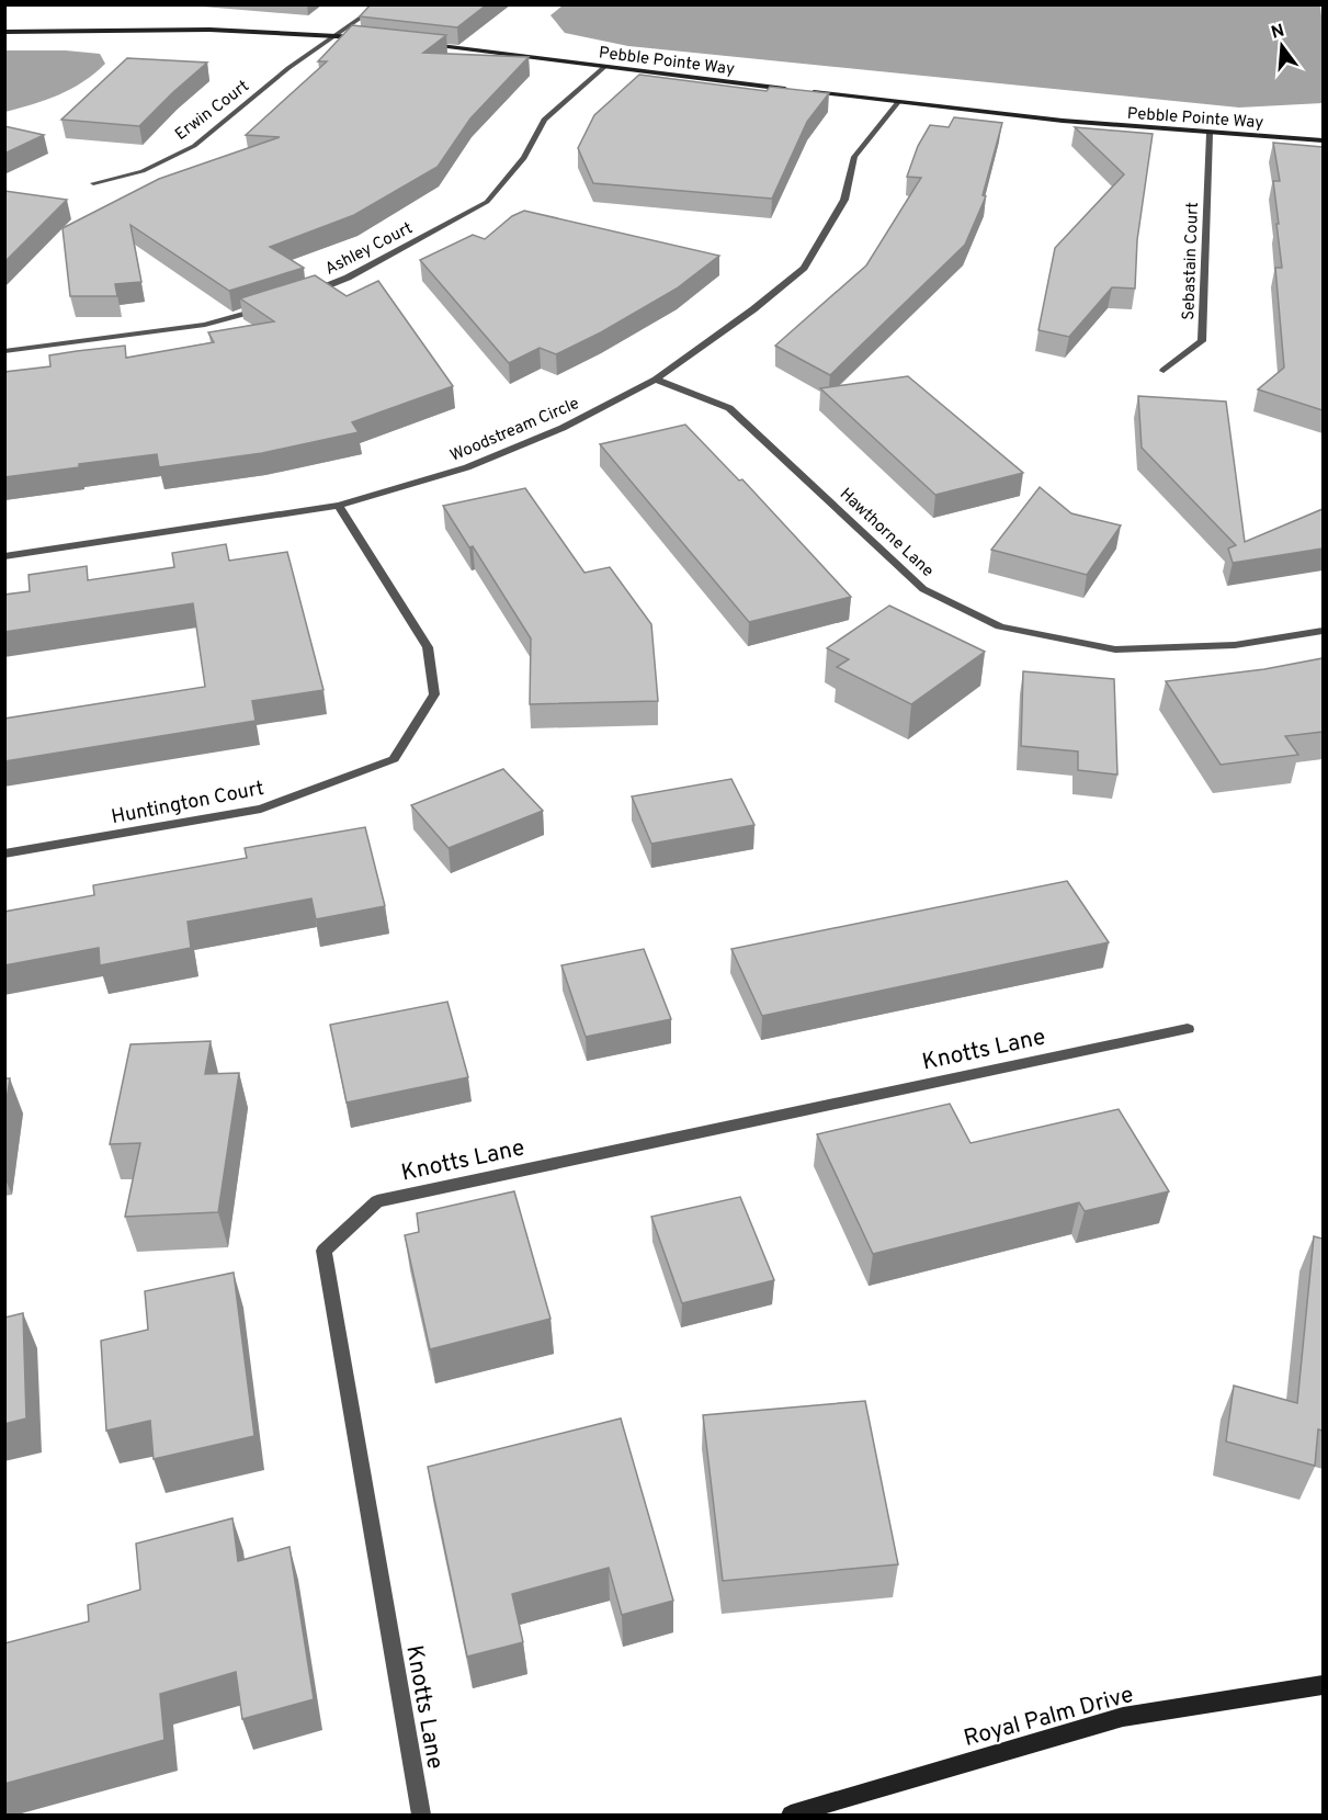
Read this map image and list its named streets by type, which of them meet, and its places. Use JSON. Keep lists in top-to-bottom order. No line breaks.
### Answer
{"streets":{"street":["Pebble Pointe Way","Erwin Court","Ashley Court","Sebastain Court","Woodstream Circle","Hawthorne Lane","Huntington Court","Knotts Lane","Royal Palm Drive"]},"crossings":[["Pebble Pointe Way","Ashley Court"],["Pebble Pointe Way","Sebastain Court"],["Pebble Pointe Way","Woodstream Circle"],["Woodstream Circle","Hawthorne Lane"],["Woodstream Circle","Huntington Court"]],"north":"top"}
